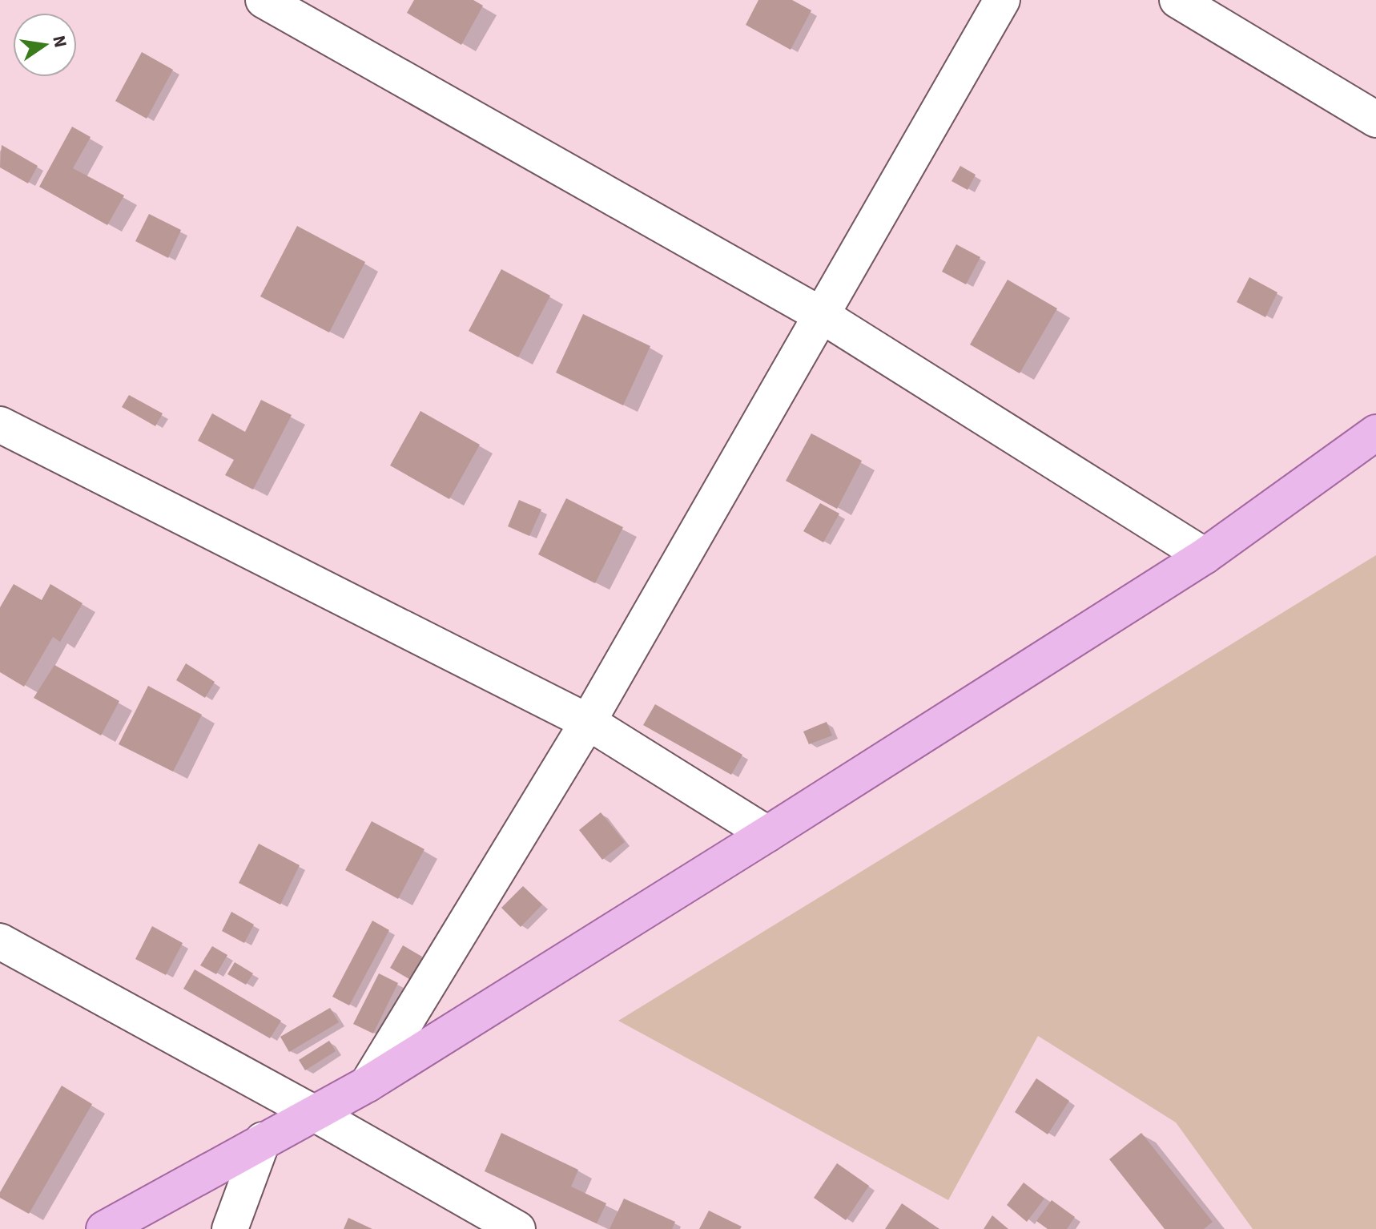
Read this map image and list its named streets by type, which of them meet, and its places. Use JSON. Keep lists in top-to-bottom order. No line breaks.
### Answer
{"north":"right"}
